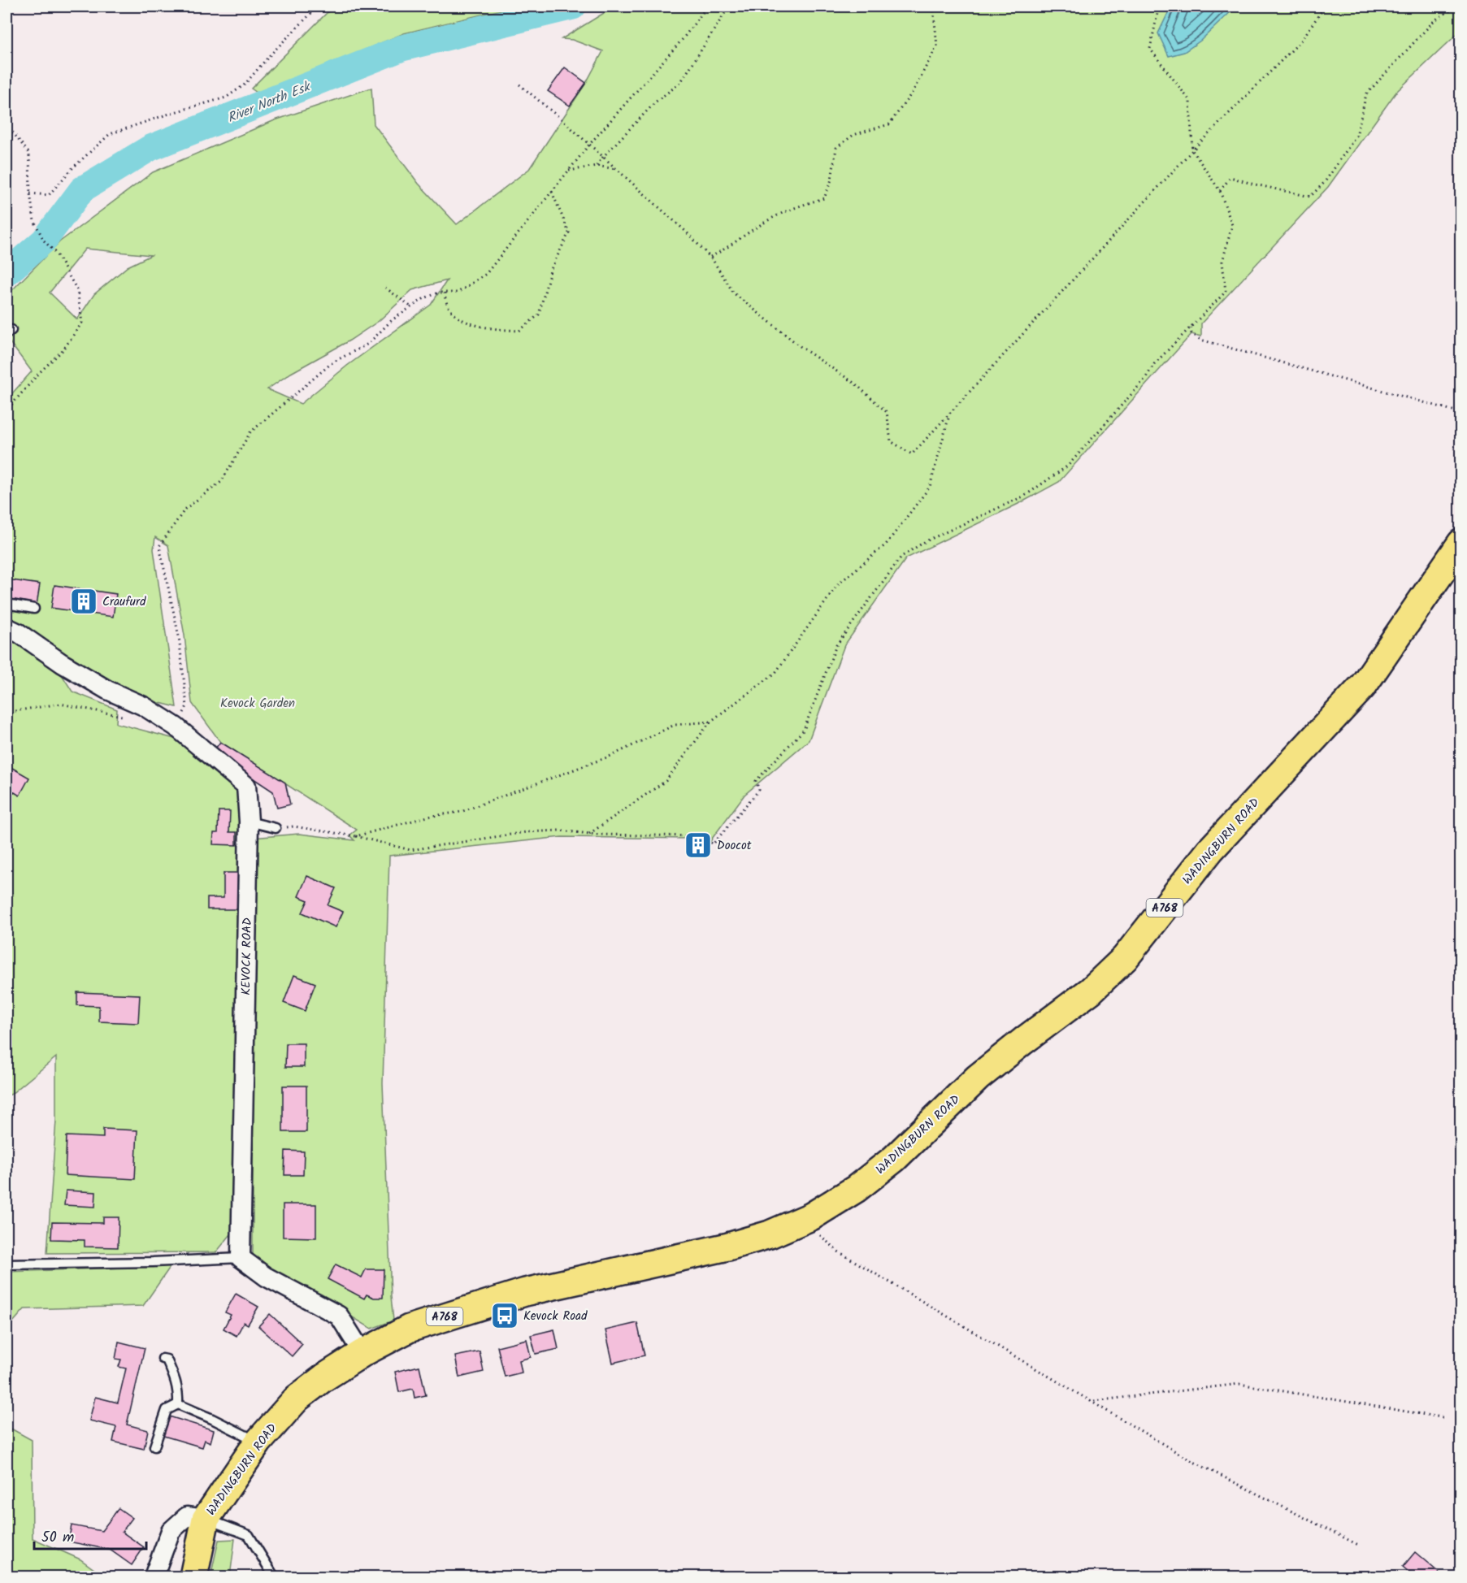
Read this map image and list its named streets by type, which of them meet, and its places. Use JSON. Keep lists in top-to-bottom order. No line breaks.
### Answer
{"streets":{"main road":["WADINGBURN ROAD","A768"],"street":["KEVOCK ROAD"]},"water":["River North Esk"],"parks":["Kevock Garden"],"places":{"building":["Craufurd","Doocot"],"bus stop":["Kevock Road"]},"scale_bar":"50 m"}
